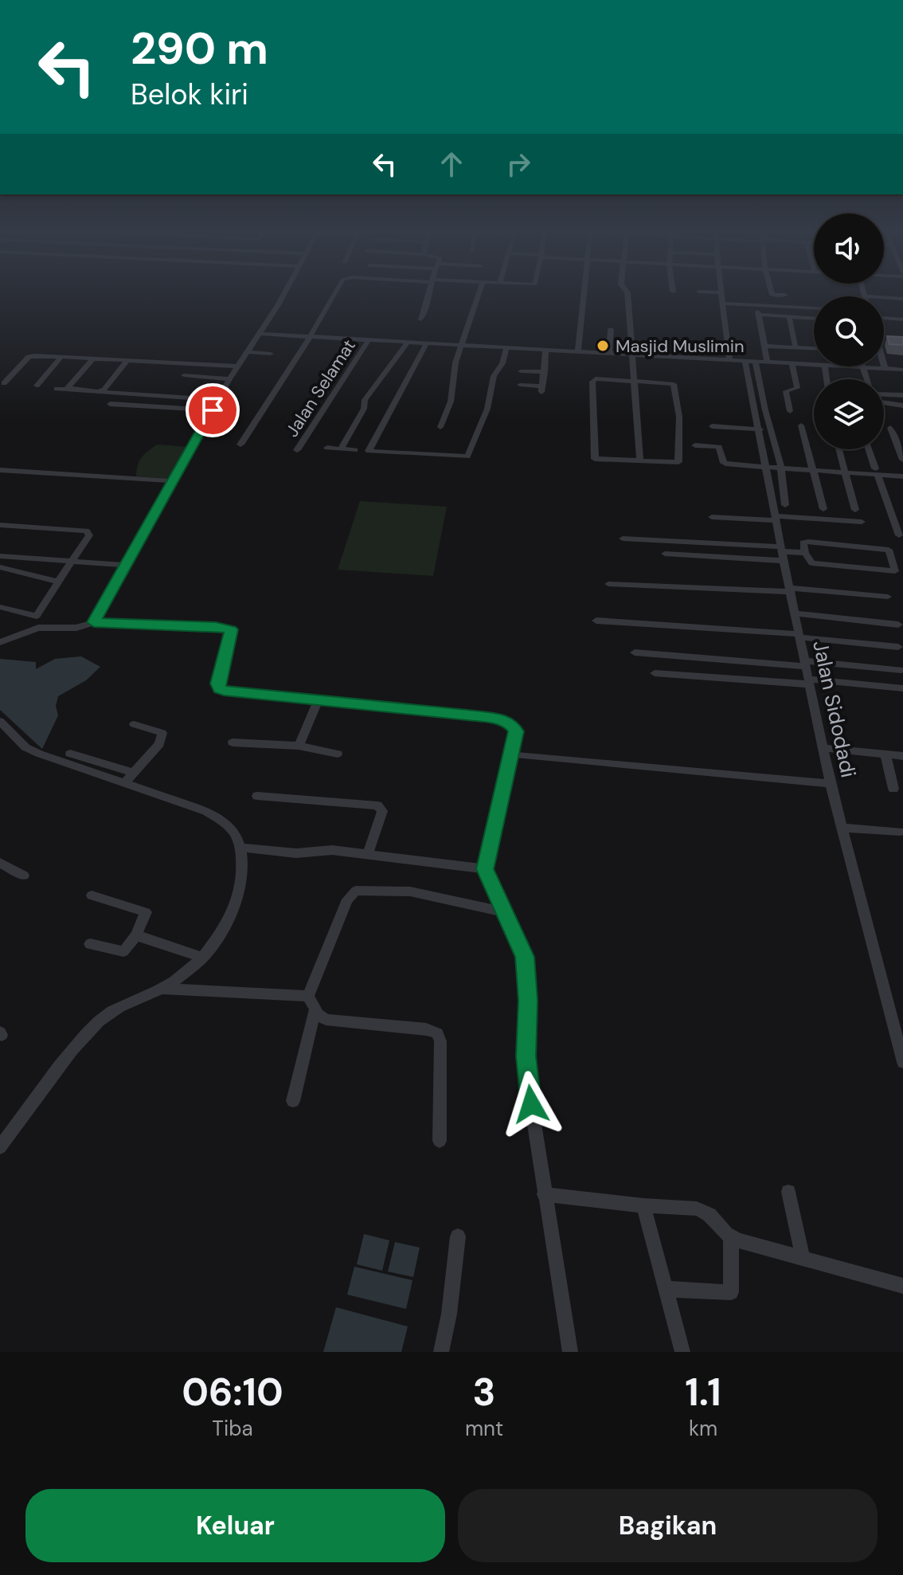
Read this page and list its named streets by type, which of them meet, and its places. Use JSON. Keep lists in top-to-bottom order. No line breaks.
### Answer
{"streets":{"street":["Jalan Selamat","Jalan Sidodadi"]},"places":["Masjid Muslimin"],"page":{"turn":["290 m","Belok kiri"],"eta":["06:10","Tiba","3","mnt","1.1","km"],"buttons":["Keluar","Bagikan"]}}
